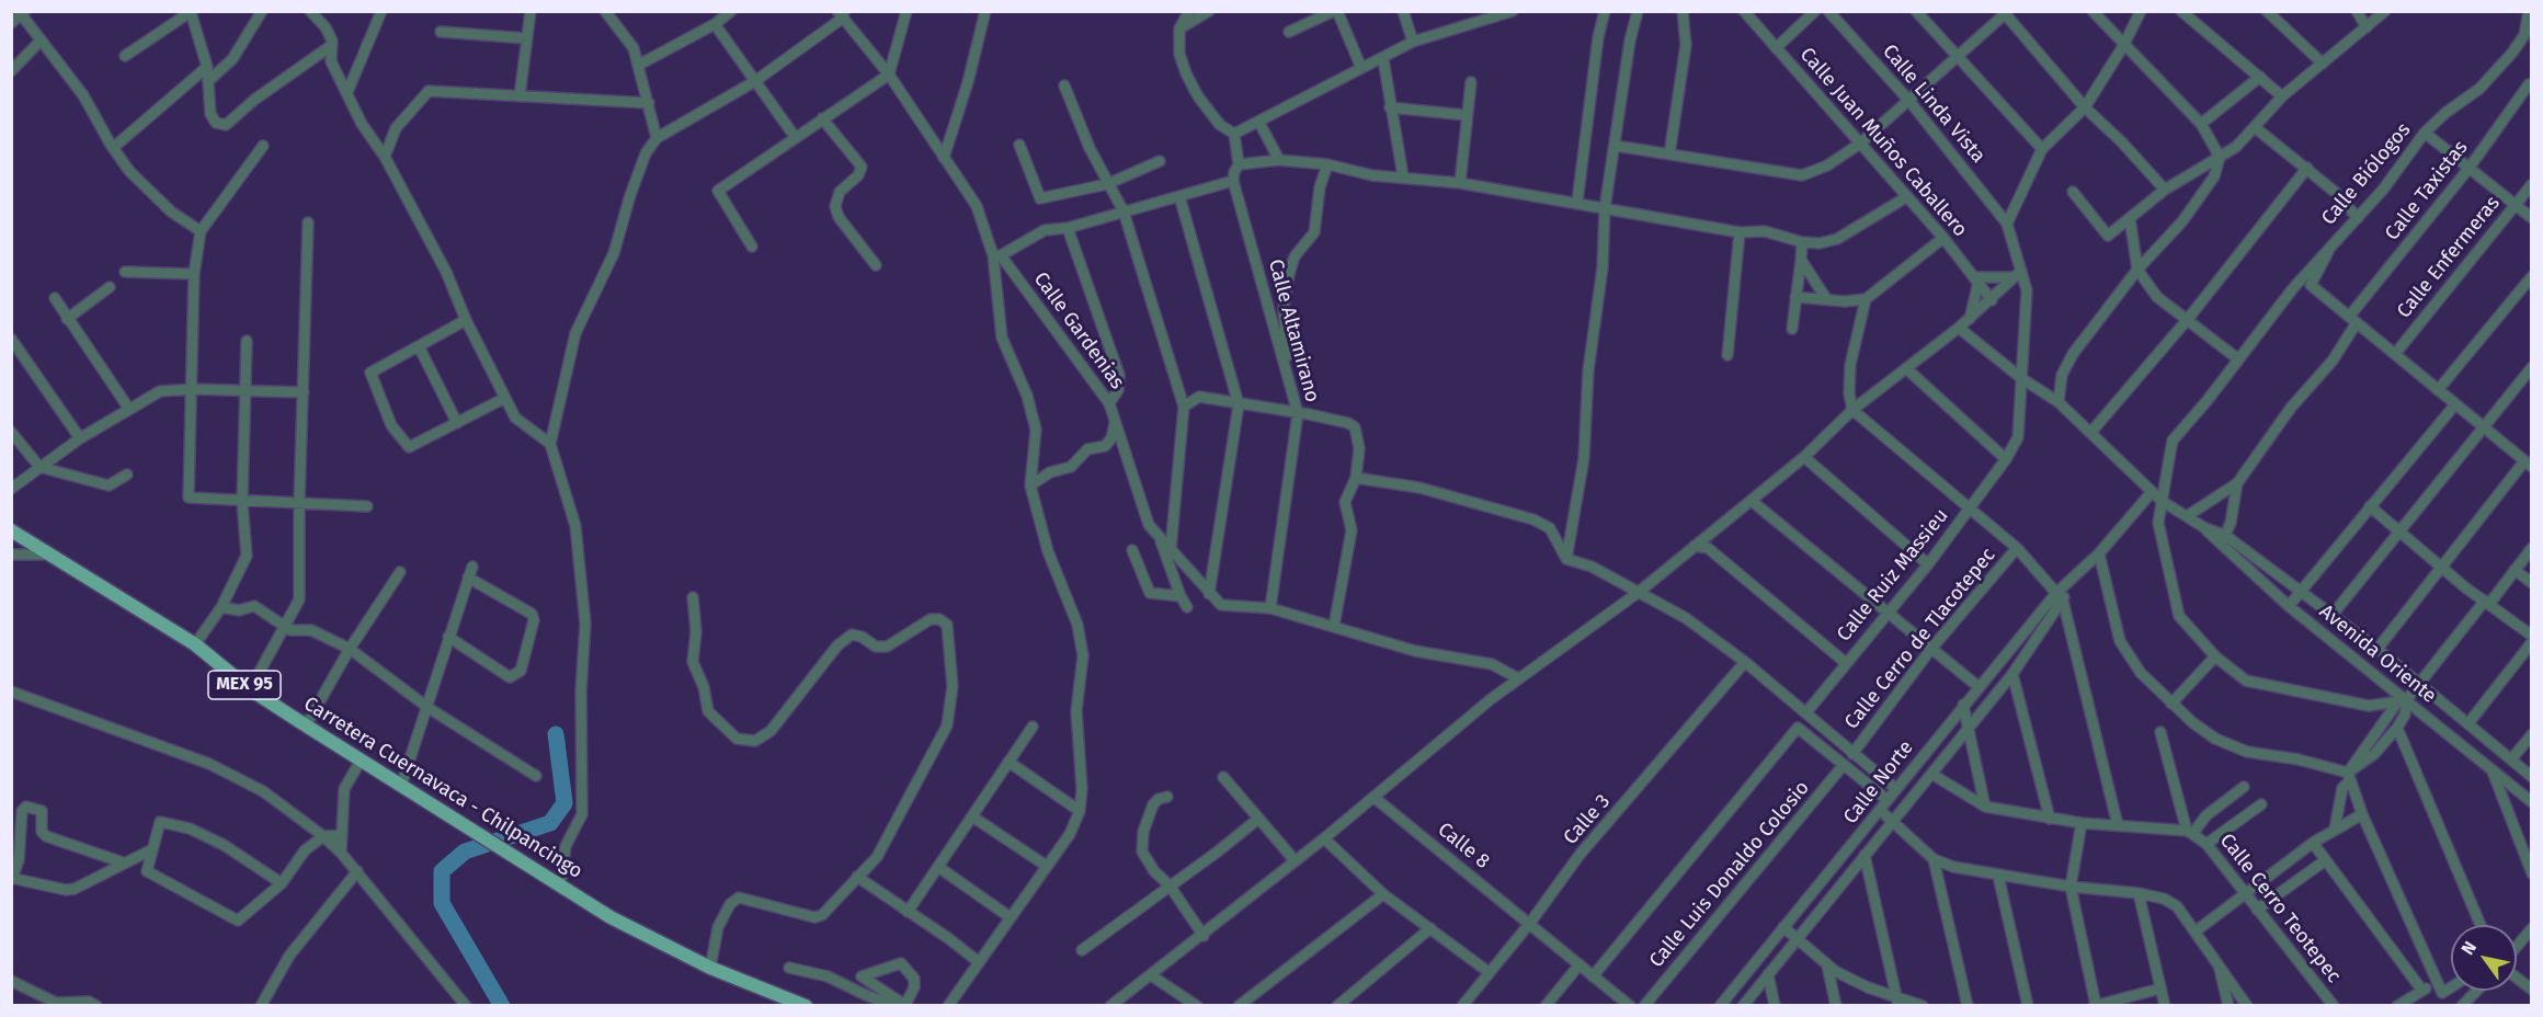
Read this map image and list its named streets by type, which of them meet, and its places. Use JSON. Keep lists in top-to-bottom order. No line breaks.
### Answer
{"streets":{"main road":["MEX 95","Carretera Cuernavaca - Chilpancingo"],"street":["Calle Linda Vista","Calle Juan Muños Caballero","Calle Biólogos","Calle Taxistas","Calle Enfermeras","Calle Gardenias","Calle Altamirano","Calle Ruiz Massieu","Calle Cerro de Tlacotepec","Avenida Oriente","Calle Norte","Calle 3","Calle 8","Calle Luis Donaldo Colosio","Calle Cerro Teotepec"]},"crossings":[["Calle Linda Vista","Calle Ruiz Massieu"],["Calle Biólogos","Calle Taxistas"],["Calle Biólogos","Calle Enfermeras"],["Calle Gardenias","Calle Altamirano"],["Calle Ruiz Massieu","Avenida Oriente"],["Avenida Oriente","Calle Norte"],["Calle 3","Calle 8"]],"north":"top left"}
